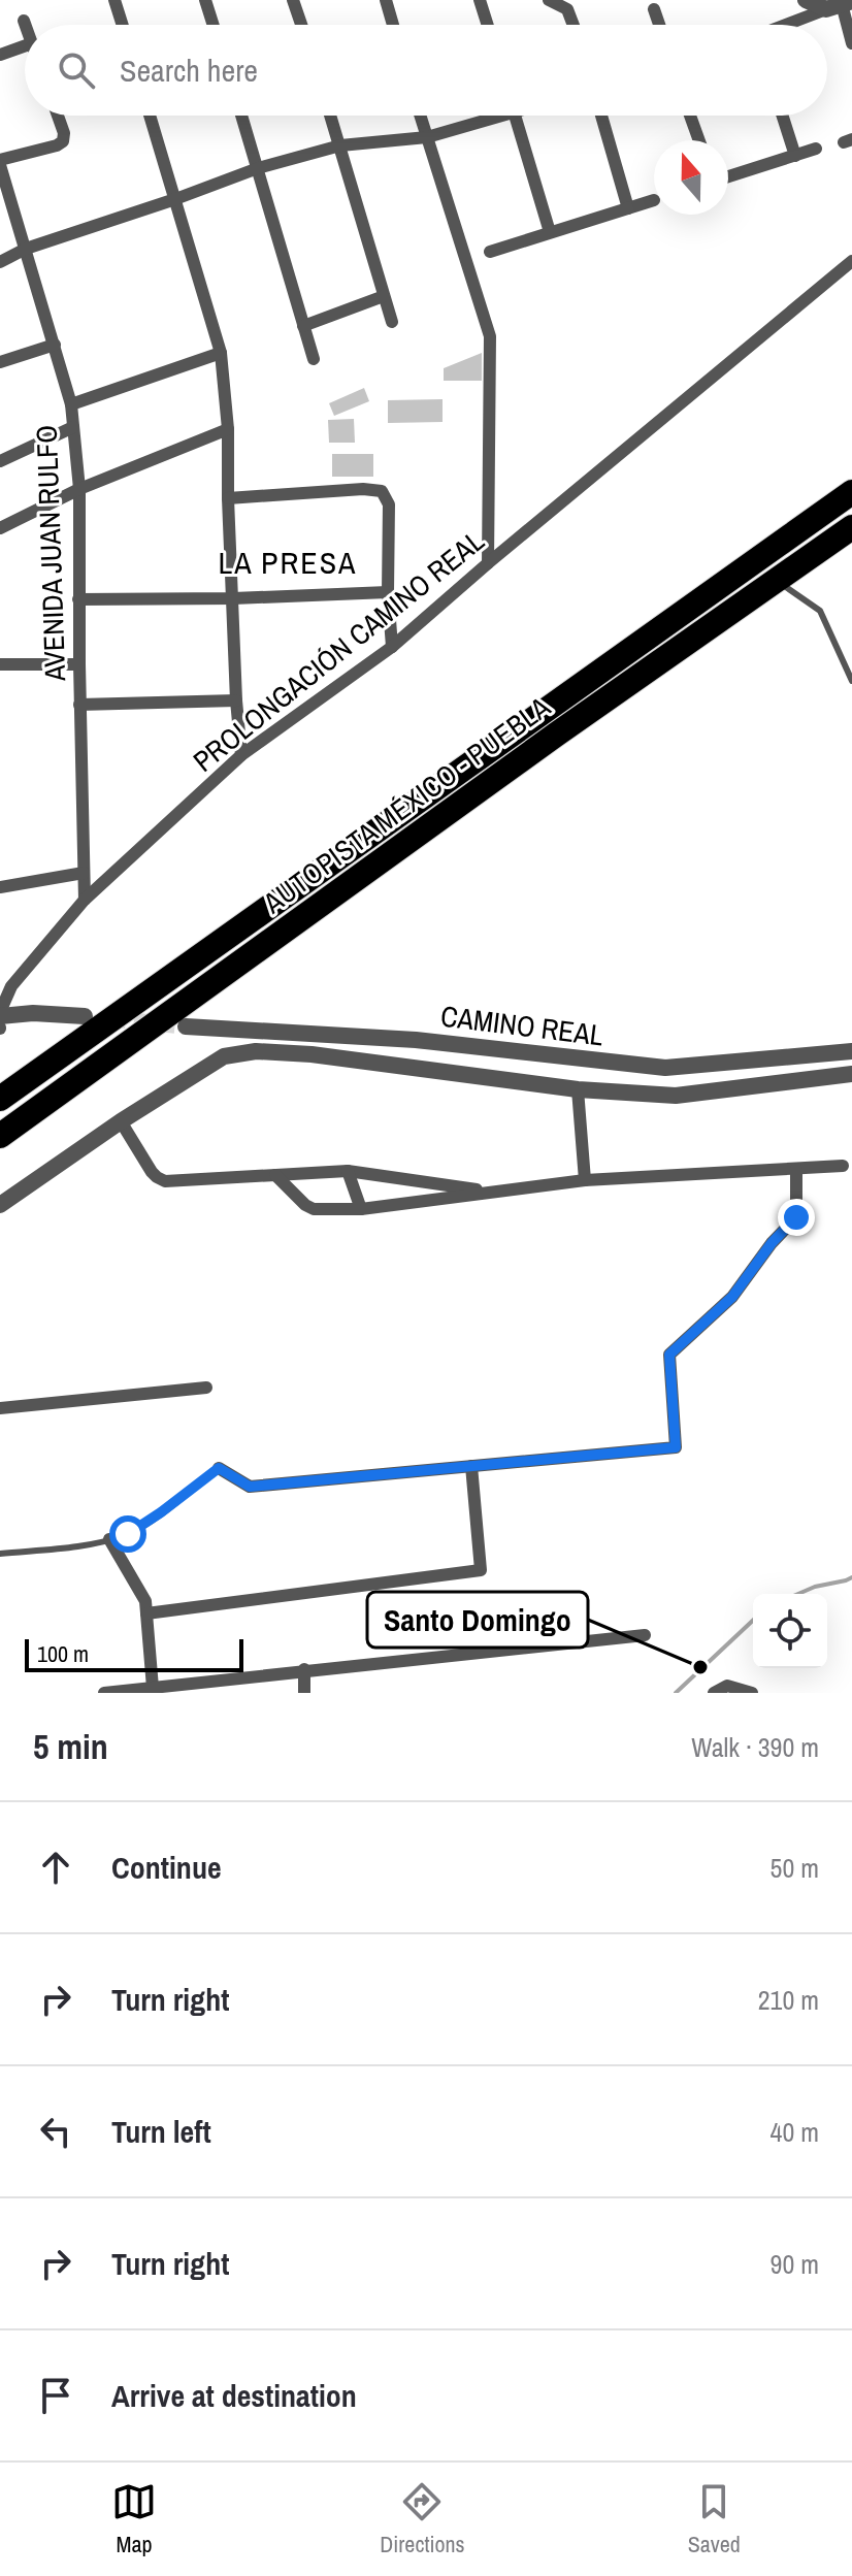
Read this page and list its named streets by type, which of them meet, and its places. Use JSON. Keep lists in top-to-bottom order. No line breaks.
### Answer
{"streets":{"highway":["AUTOPISTA MÉXICO - PUEBLA"],"street":["AVENIDA JUAN RULFO","PROLONGACIÓN CAMINO REAL","CAMINO REAL"]},"crossings":[["AVENIDA JUAN RULFO","PROLONGACIÓN CAMINO REAL"]],"districts":["LA PRESA"],"places":["Santo Domingo"],"scale_bar":"100 m","north":"top","page":{"search":"Search here","scale":"100 m","heading":["5 min","Walk · 390 m"],"list":[["Continue","50 m"],["Turn right","210 m"],["Turn left","40 m"],["Turn right","90 m"],"Arrive at destination"],"nav":["Map","Directions","Saved"]}}
